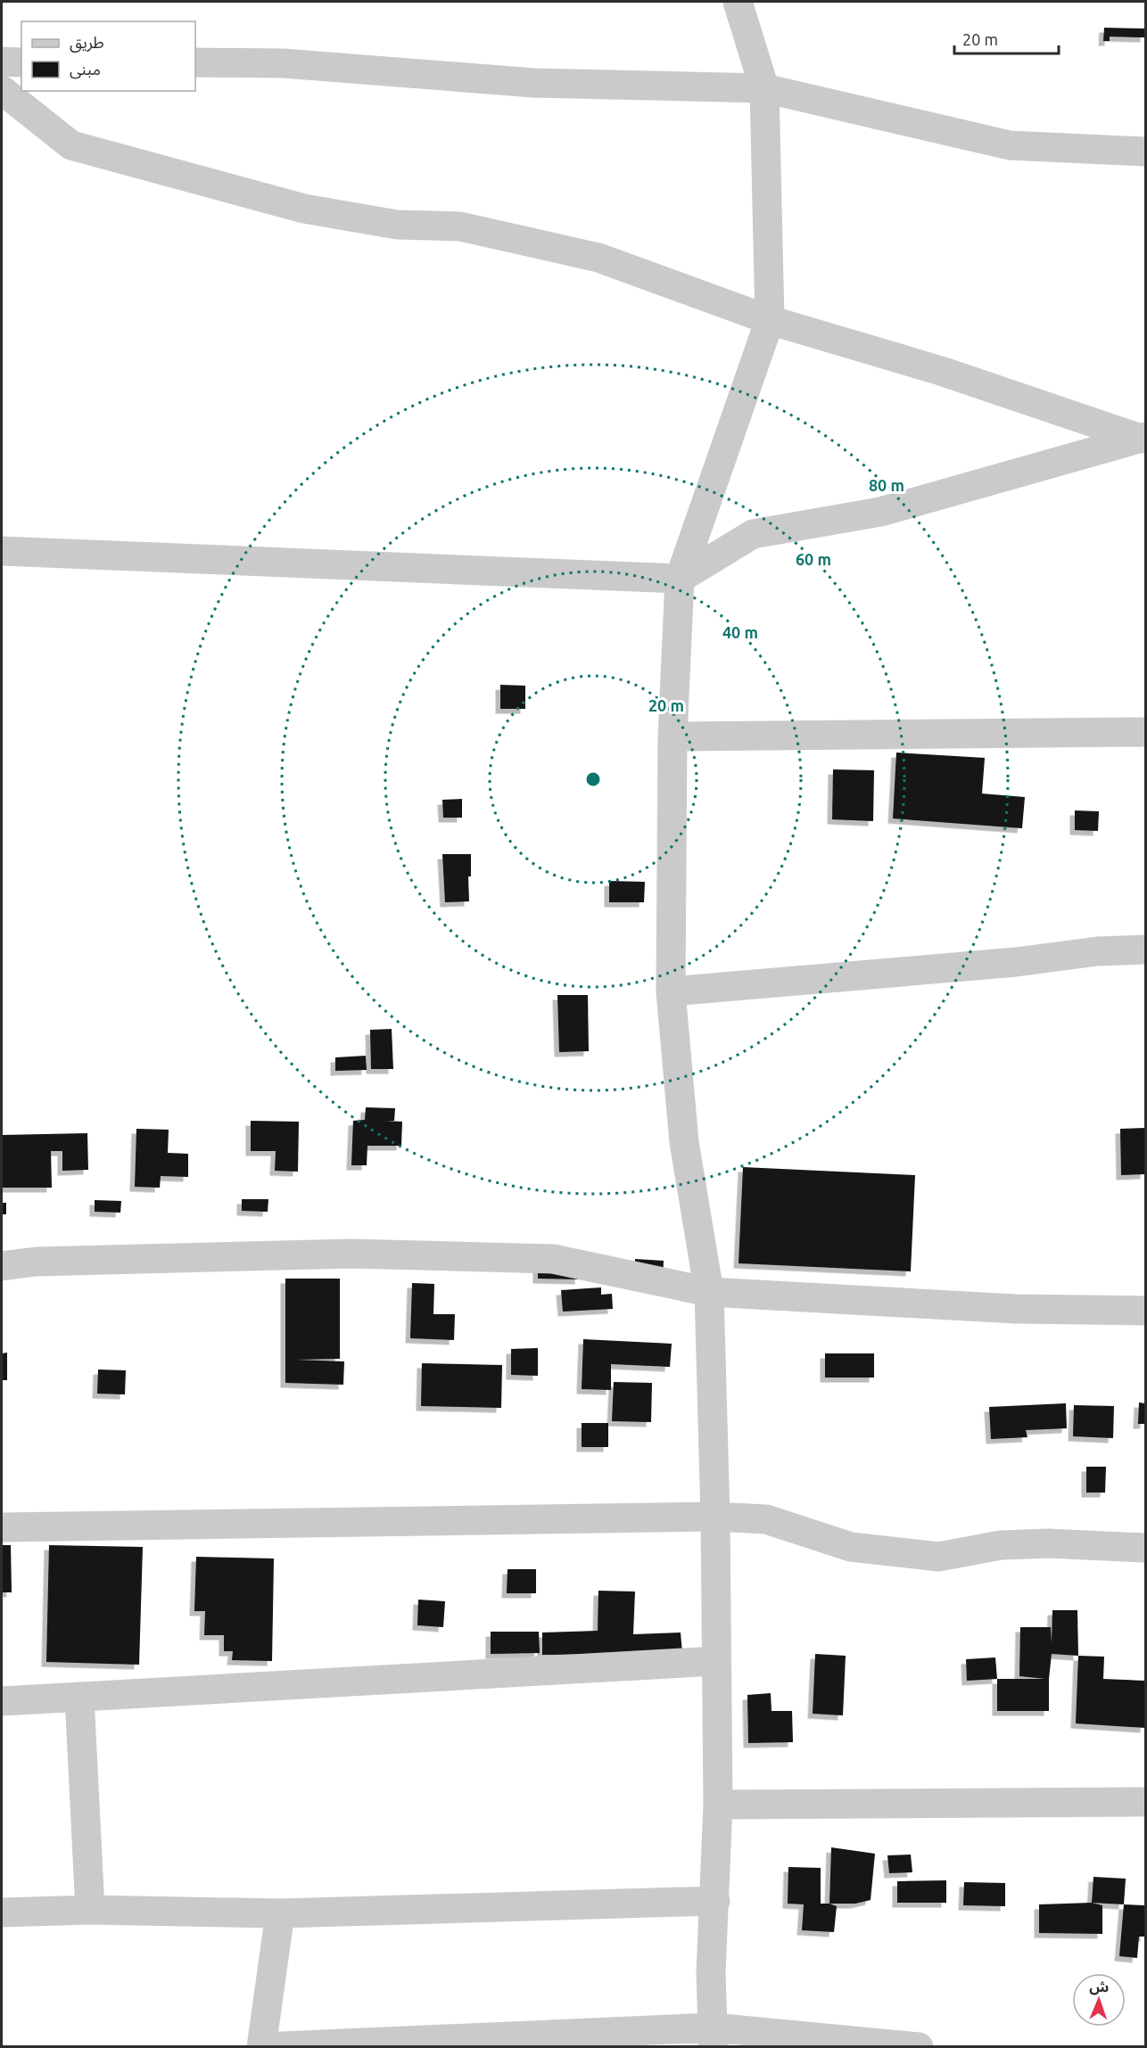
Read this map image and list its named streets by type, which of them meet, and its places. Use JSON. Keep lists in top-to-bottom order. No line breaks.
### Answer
{"legend":["طريق","مبنى"],"scale_bar":"20 m","north":"top","rings":["80 m","60 m","40 m","20 m"]}
